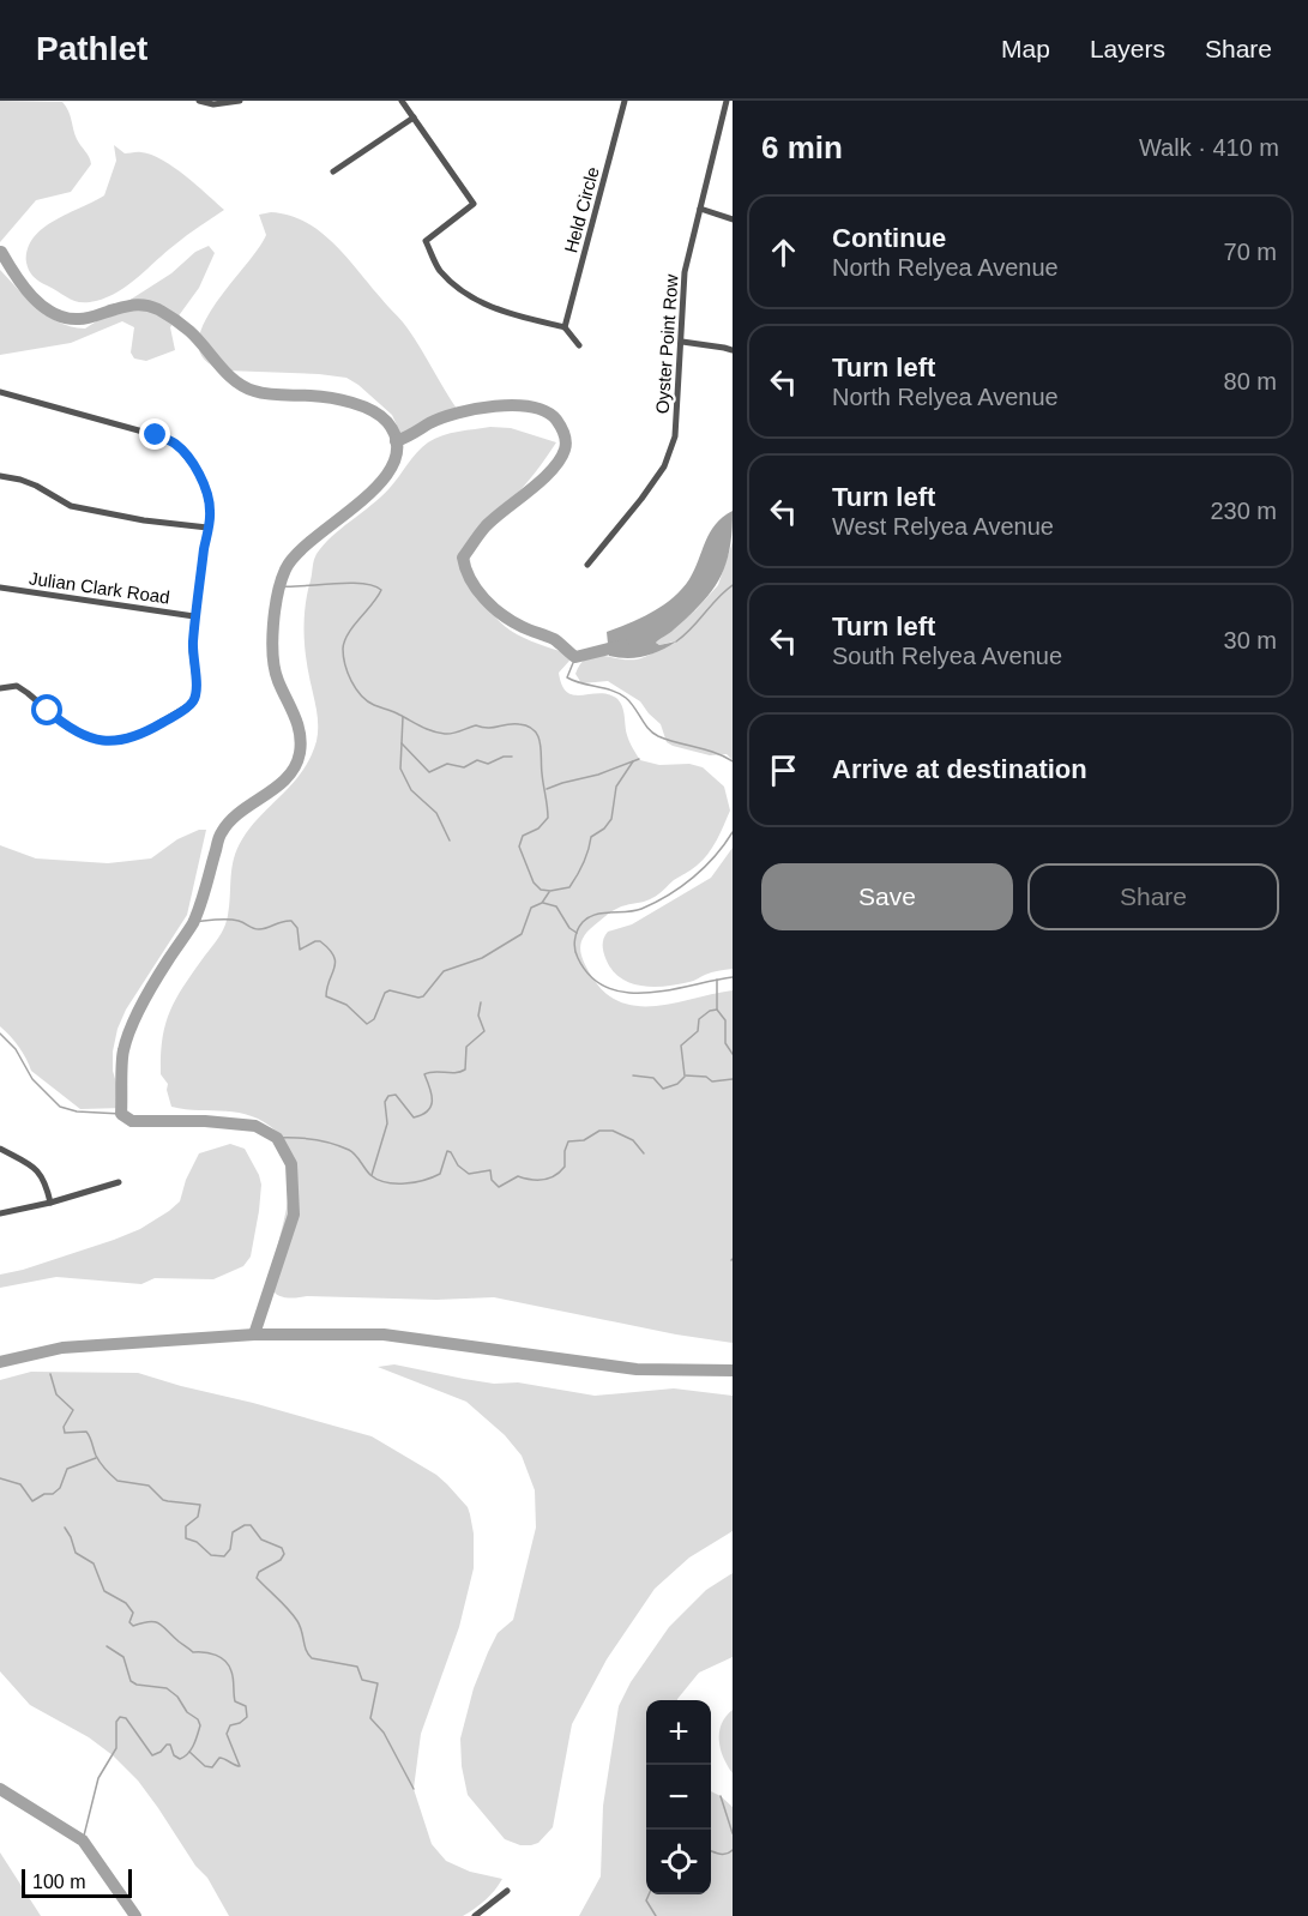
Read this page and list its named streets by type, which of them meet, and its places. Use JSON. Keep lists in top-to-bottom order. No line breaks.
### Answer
{"streets":{"street":["Held Circle","Oyster Point Row","Julian Clark Road"]},"scale_bar":"100 m","page":{"header":"Pathlet","nav":["Map","Layers","Share"],"heading":["6 min","Walk · 410 m"],"list":[["Continue","North Relyea Avenue","70 m"],["Turn left","North Relyea Avenue","80 m"],["Turn left","West Relyea Avenue","230 m"],["Turn left","South Relyea Avenue","30 m"],"Arrive at destination"],"buttons":["Save","Share"],"map_buttons":["+","−"],"scale":"100 m"}}
